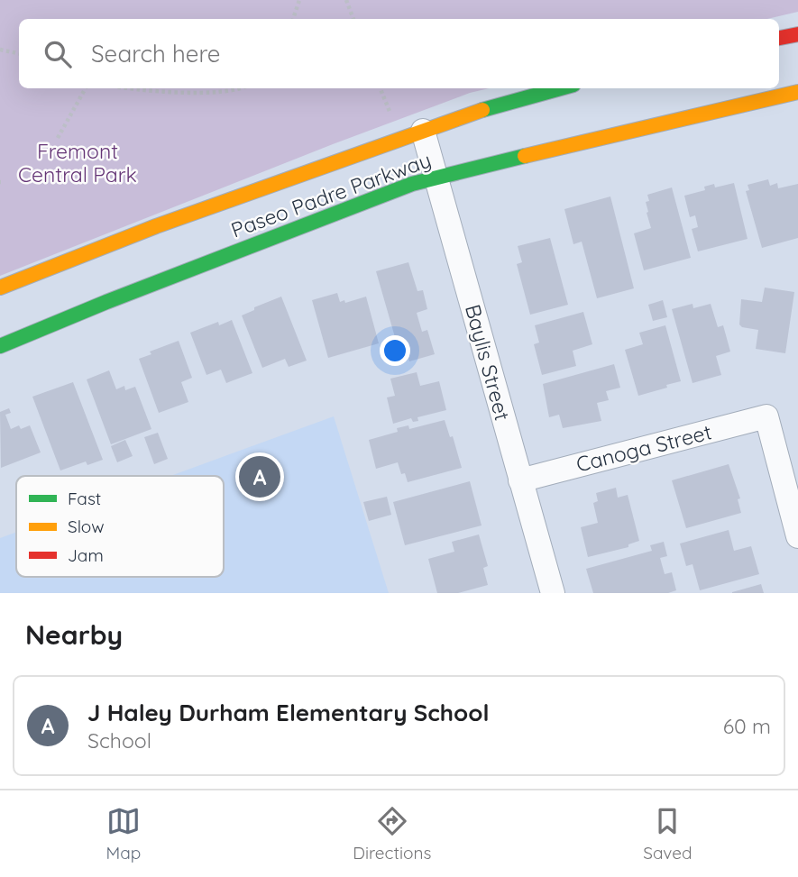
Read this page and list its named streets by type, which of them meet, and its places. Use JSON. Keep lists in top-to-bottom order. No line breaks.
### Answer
{"streets":{"main road":["Paseo Padre Parkway"],"street":["Baylis Street","Canoga Street"]},"crossings":[["Paseo Padre Parkway","Baylis Street"],["Baylis Street","Canoga Street"]],"parks":["Fremont Central Park"],"legend":["Fast","Slow","Jam"],"page":{"search":"Search here","pins":"A","heading":"Nearby","list":[{"mark":"A","name":"J Haley Durham Elementary School","note":"School","value":"60 m"}],"nav":["Map","Directions","Saved"]}}
